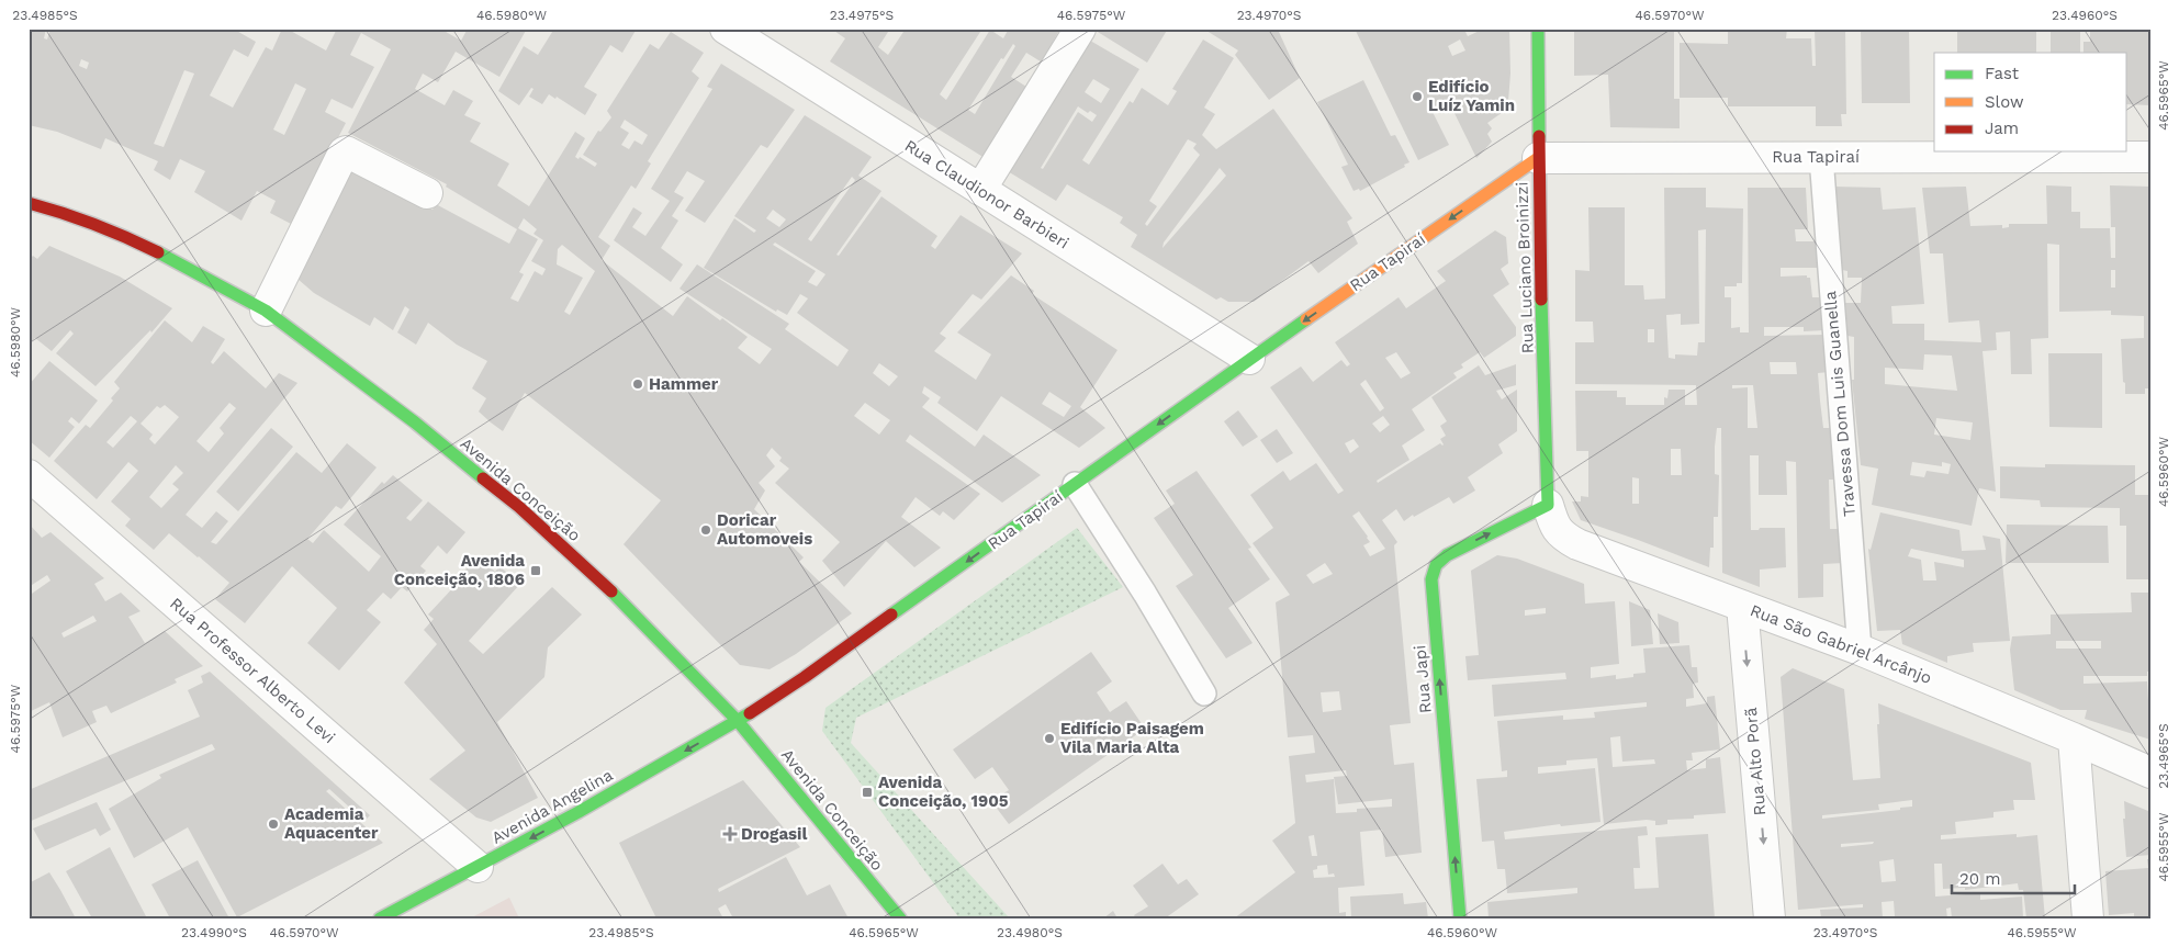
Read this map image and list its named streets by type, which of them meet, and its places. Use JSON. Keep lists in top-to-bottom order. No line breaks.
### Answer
{"streets":{"street":["Rua Tapiraí","Rua Claudionor Barbieri","Rua Luciano Broinizzi","Avenida Conceição","Rua São Gabriel Arcânjo","Rua Professor Alberto Levi","Rua Japi","Rua Alto Porã","Avenida Angelina"],"lane":["Travessa Dom Luis Guanella"]},"crossings":[["Rua Tapiraí","Rua Claudionor Barbieri"],["Rua Tapiraí","Rua Luciano Broinizzi"],["Rua Tapiraí","Travessa Dom Luis Guanella"],["Rua Tapiraí","Avenida Conceição"],["Rua Tapiraí","Avenida Angelina"],["Rua Luciano Broinizzi","Rua São Gabriel Arcânjo"],["Rua Luciano Broinizzi","Rua Japi"],["Travessa Dom Luis Guanella","Rua São Gabriel Arcânjo"],["Avenida Conceição","Avenida Angelina"],["Rua São Gabriel Arcânjo","Rua Japi"],["Rua São Gabriel Arcânjo","Rua Alto Porã"],["Rua Professor Alberto Levi","Avenida Angelina"]],"one_way":["Rua Tapiraí","Rua Japi","Rua Alto Porã","Avenida Angelina"],"places":{"other":["Edifício Luíz Yamin","Hammer","Doricar Automoveis","Edifício Paisagem Vila Maria Alta","Academia Aquacenter"],"transit":["Avenida Conceição, 1806","Avenida Conceição, 1905"],"health":["Drogasil"]},"legend":["Fast","Slow","Jam"],"scale_bar":"20 m","coordinates":["23.4985°S","46.5980°W","23.4975°S","46.5975°W","23.4970°S","46.5970°W","23.4960°S","46.5965°W","46.5960°W","23.4965°S","46.5955°W","23.4990°S","23.4980°S"]}
